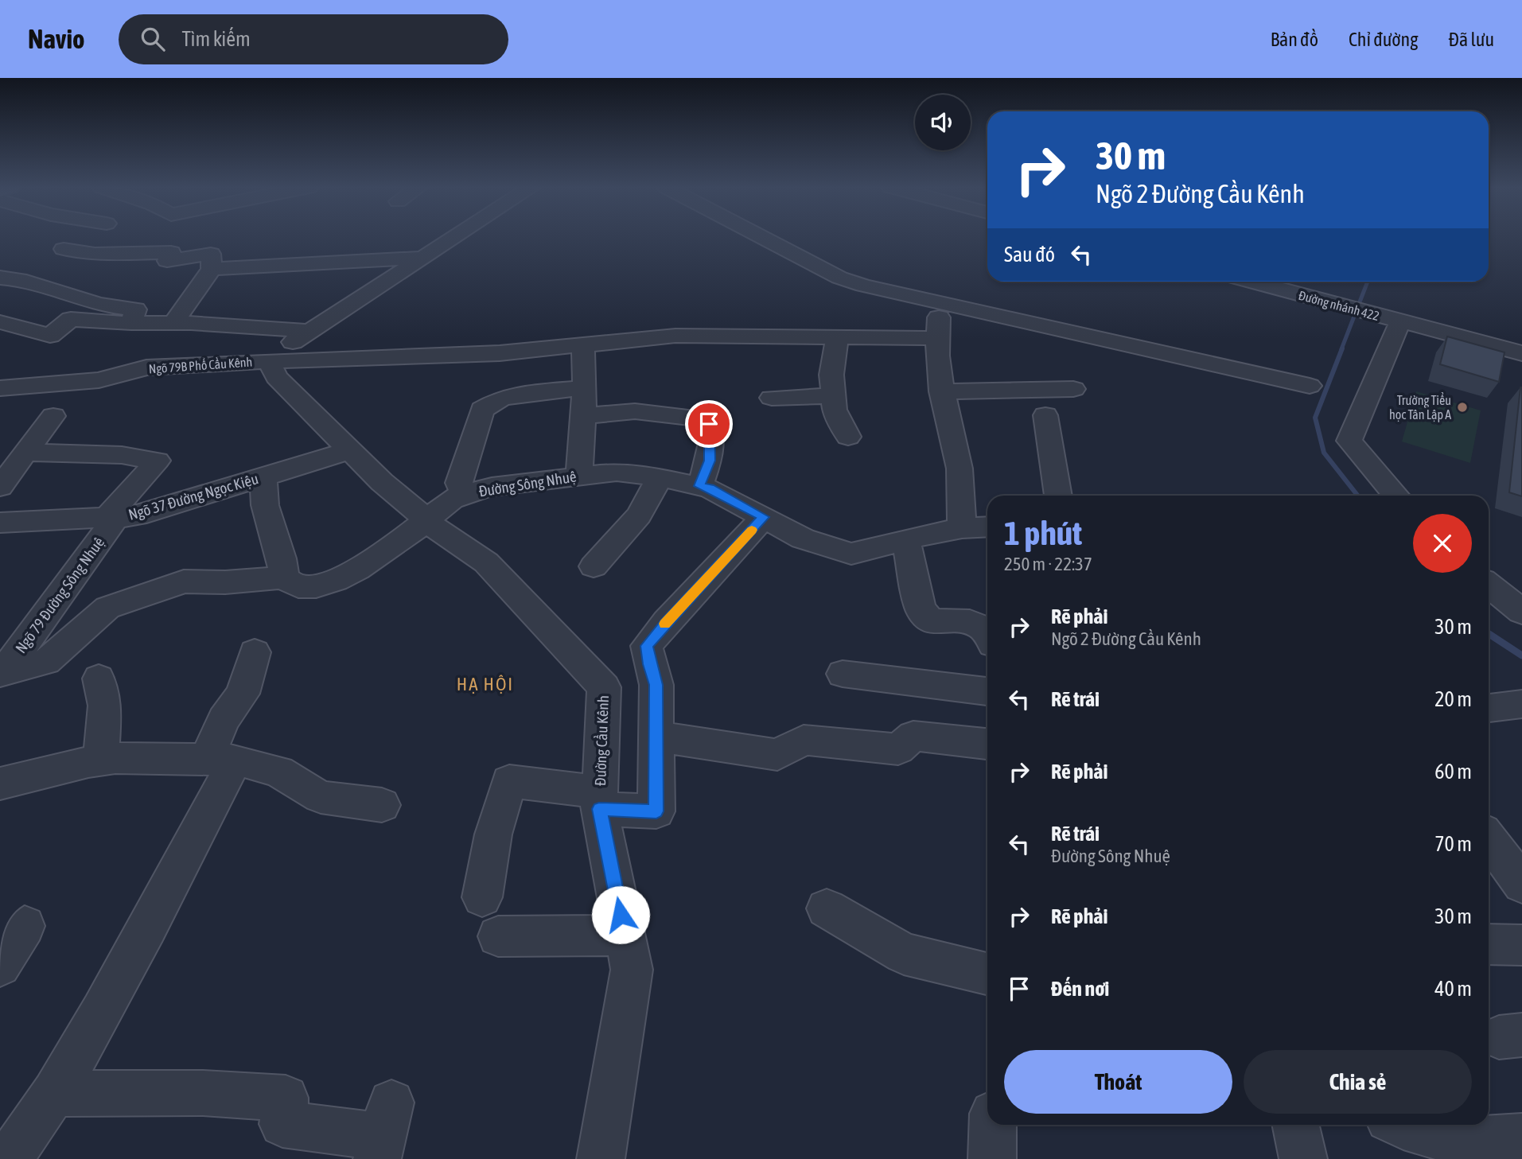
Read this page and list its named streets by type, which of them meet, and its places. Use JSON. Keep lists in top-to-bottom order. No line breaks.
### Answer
{"streets":{"street":["Đường nhánh 422","Ngõ 79B Phố Cầu Kênh","Đường Sông Nhuệ","Ngõ 37 Đường Ngọc Kiệu","Ngõ 79 Đường Sông Nhuệ","Đường Cầu Kênh"]},"crossings":[["Ngõ 79B Phố Cầu Kênh","Đường Cầu Kênh"],["Đường Sông Nhuệ","Ngõ 79 Đường Sông Nhuệ"],["Đường Sông Nhuệ","Đường Cầu Kênh"],["Ngõ 37 Đường Ngọc Kiệu","Ngõ 79 Đường Sông Nhuệ"],["Ngõ 37 Đường Ngọc Kiệu","Đường Cầu Kênh"]],"districts":["HẠ HỘI"],"places":["Trường Tiểu học Tân Lập A"],"page":{"header":"Navio","search":"Tìm kiếm","nav":["Bản đồ","Chỉ đường","Đã lưu"],"turn":["30 m","Ngõ 2 Đường Cầu Kênh"],"then":"Sau đó","heading":["1 phút","250 m · 22:37"],"list":[{"name":"Rẽ phải","note":"Ngõ 2 Đường Cầu Kênh","value":"30 m"},{"name":"Rẽ trái","value":"20 m"},{"name":"Rẽ phải","value":"60 m"},{"name":"Rẽ trái","note":"Đường Sông Nhuệ","value":"70 m"},{"name":"Rẽ phải","value":"30 m"},{"name":"Đến nơi","value":"40 m"}],"buttons":["Thoát","Chia sẻ"]}}
